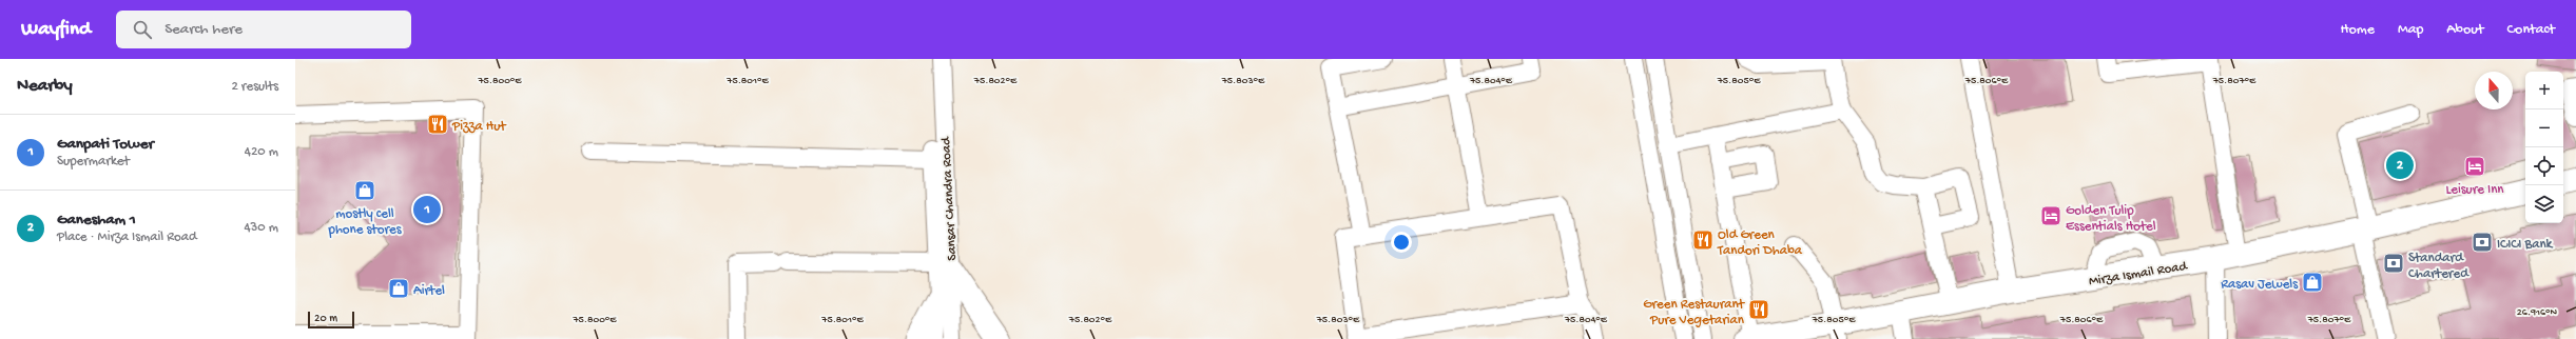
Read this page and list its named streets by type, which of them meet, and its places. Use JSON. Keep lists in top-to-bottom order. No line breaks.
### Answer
{"streets":{"highway":["Mirza Ismail Road"],"street":["Sansar Chandra Road"]},"places":{"restaurant":["Pizza Hut","Old Green Tandori Dhaba","Green Restaurant Pure Vegetarian"],"hotel":["Leisure Inn","Golden Tulip Essentials Hotel"],"shop":["mostly cell phone stores","Rasav Jewels","Airtel"],"bank":["ICICI Bank","Standard Chartered"]},"scale_bar":"20 m","north":"top","page":{"header":"Wayfind","search":"Search here","nav":["Home","Map","About","Contact"],"heading":["Nearby","2 results"],"map_buttons":["+","−"],"list":[{"mark":"1","name":"Ganpati Tower","note":"Supermarket","value":"420 m"},{"mark":"2","name":"Ganesham 1","note":"Place · Mirza Ismail Road","value":"430 m"}],"pins":["2","1"],"scale":"20 m"},"coordinates":["75.800°E","75.801°E","75.802°E","75.803°E","75.804°E","75.805°E","75.806°E","75.807°E","26.916°N"]}
